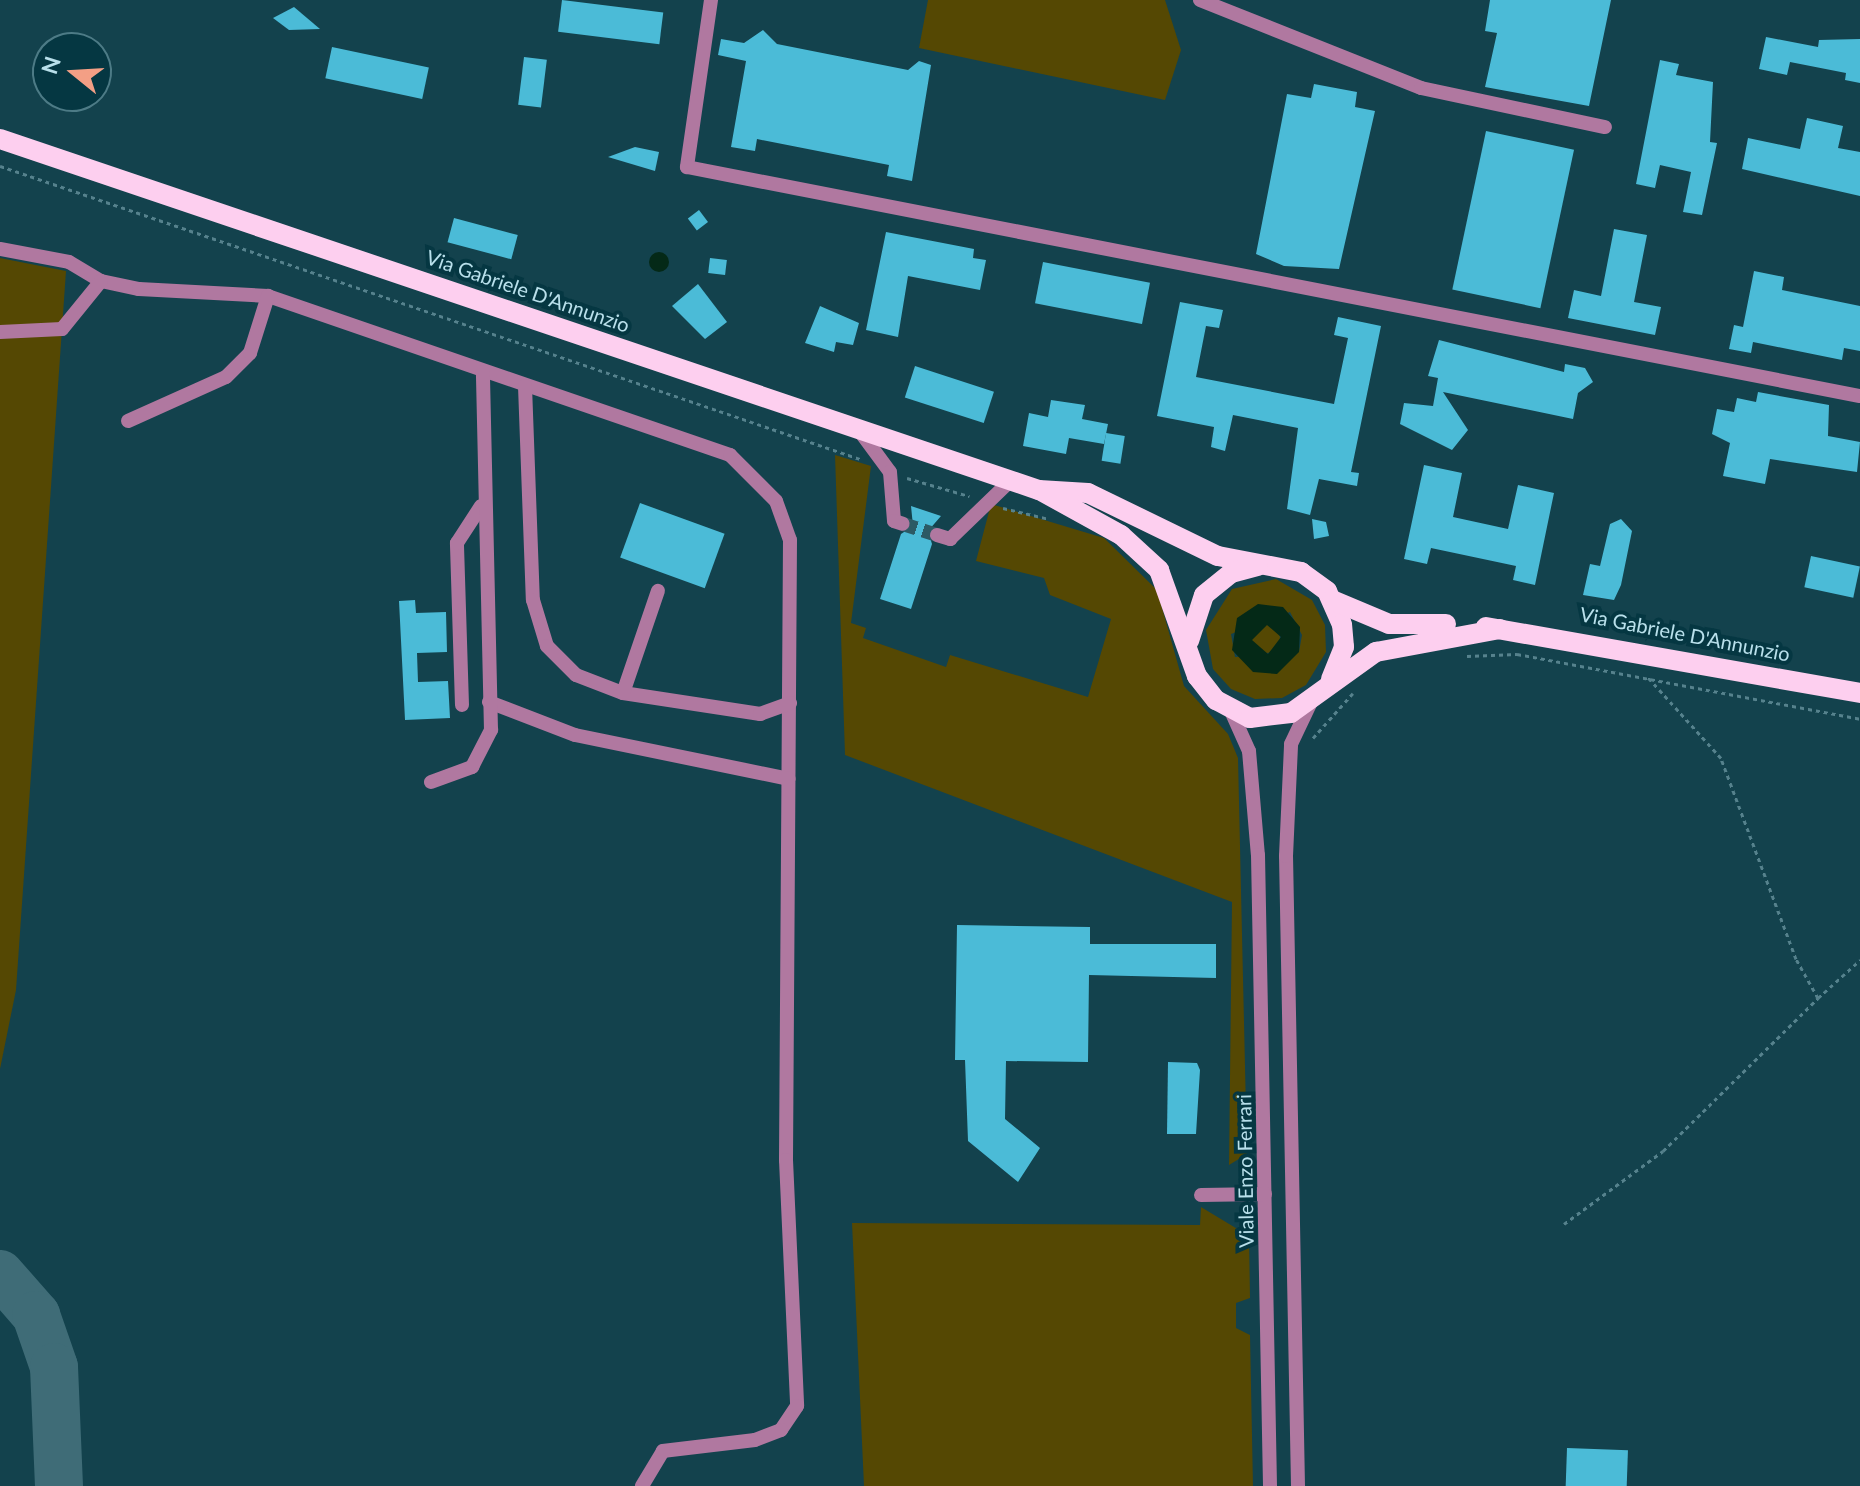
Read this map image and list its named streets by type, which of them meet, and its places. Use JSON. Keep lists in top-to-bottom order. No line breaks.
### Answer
{"streets":{"main road":["Via Gabriele D'Annunzio"],"street":["Viale Enzo Ferrari"]},"north":"left"}
